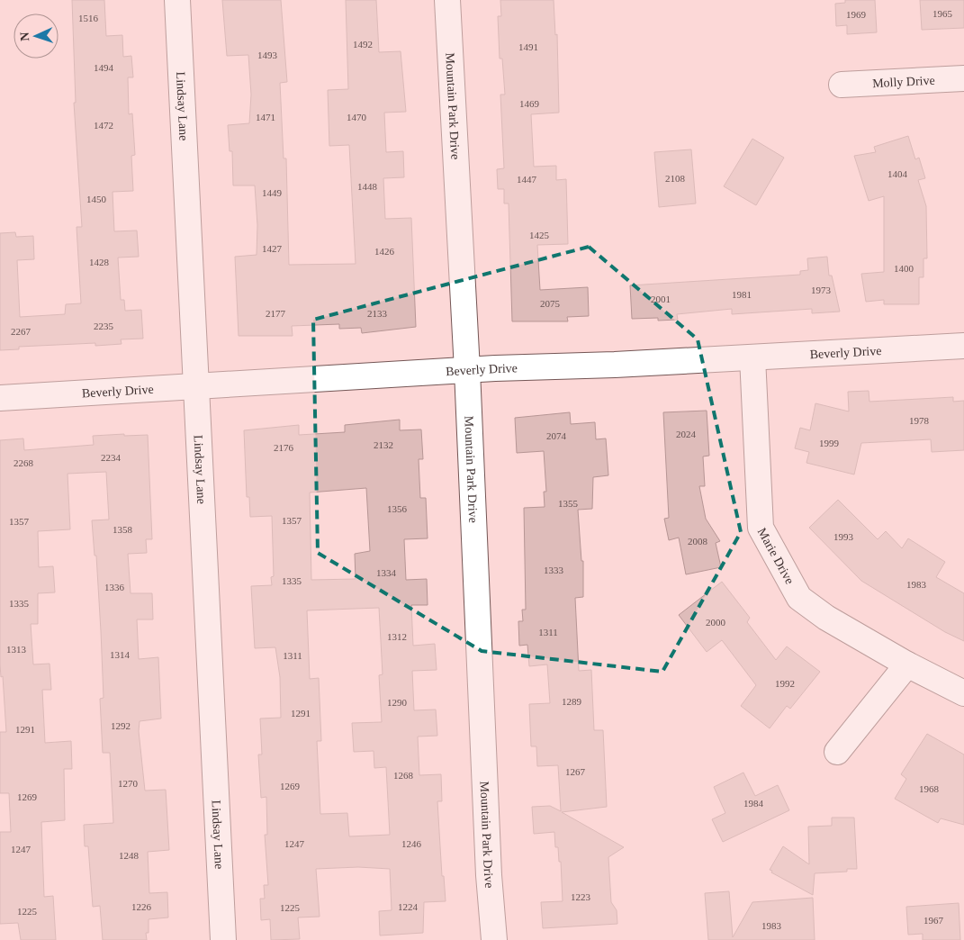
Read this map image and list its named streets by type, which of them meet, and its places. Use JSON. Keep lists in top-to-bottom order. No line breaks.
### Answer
{"streets":{"street":["Molly Drive","Lindsay Lane","Mountain Park Drive","Beverly Drive","Marie Drive"]},"crossings":[["Lindsay Lane","Beverly Drive"],["Mountain Park Drive","Beverly Drive"],["Beverly Drive","Marie Drive"]],"house_numbers":["1965","1969","1516","1492","1491","1493","1494","1469","1471","1470","1472","1404","2108","1447","1448","1449","1450","1425","1427","1426","1428","1400","1973","1981","2001","2075","2177","2133","2235","2267","1978","2024","2074","1999","2132","2176","2234","2268","1355","1356","1357","1357","1358","1993","2008","1333","1334","1335","1983","1336","1335","2000","1311","1312","1313","1314","1311","1992","1289","1290","1291","1292","1291","1267","1268","1270","1269","1968","1269","1984","1247","1246","1247","1248","1223","1226","1224","1225","1225","1967","1983"],"north":"left"}
